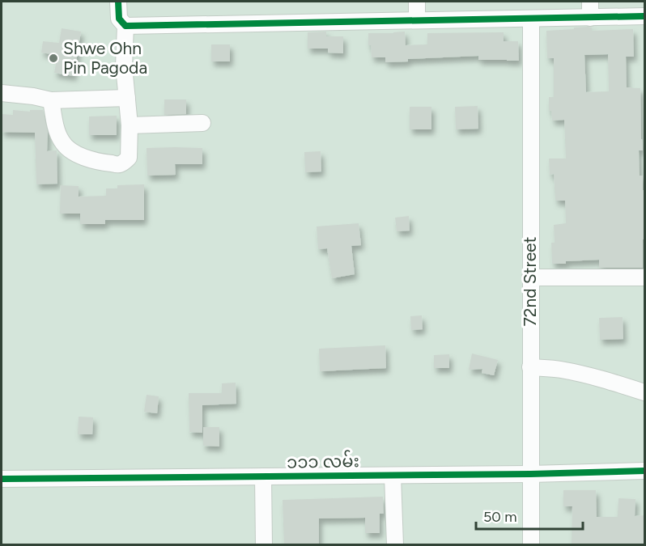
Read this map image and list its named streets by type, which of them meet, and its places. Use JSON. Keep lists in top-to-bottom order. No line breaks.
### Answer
{"streets":{"street":["72nd Street","၁၁၁ လမ်း"]},"crossings":[["72nd Street","၁၁၁ လမ်း"]],"places":["Shwe Ohn Pin Pagoda"],"scale_bar":"50 m"}
